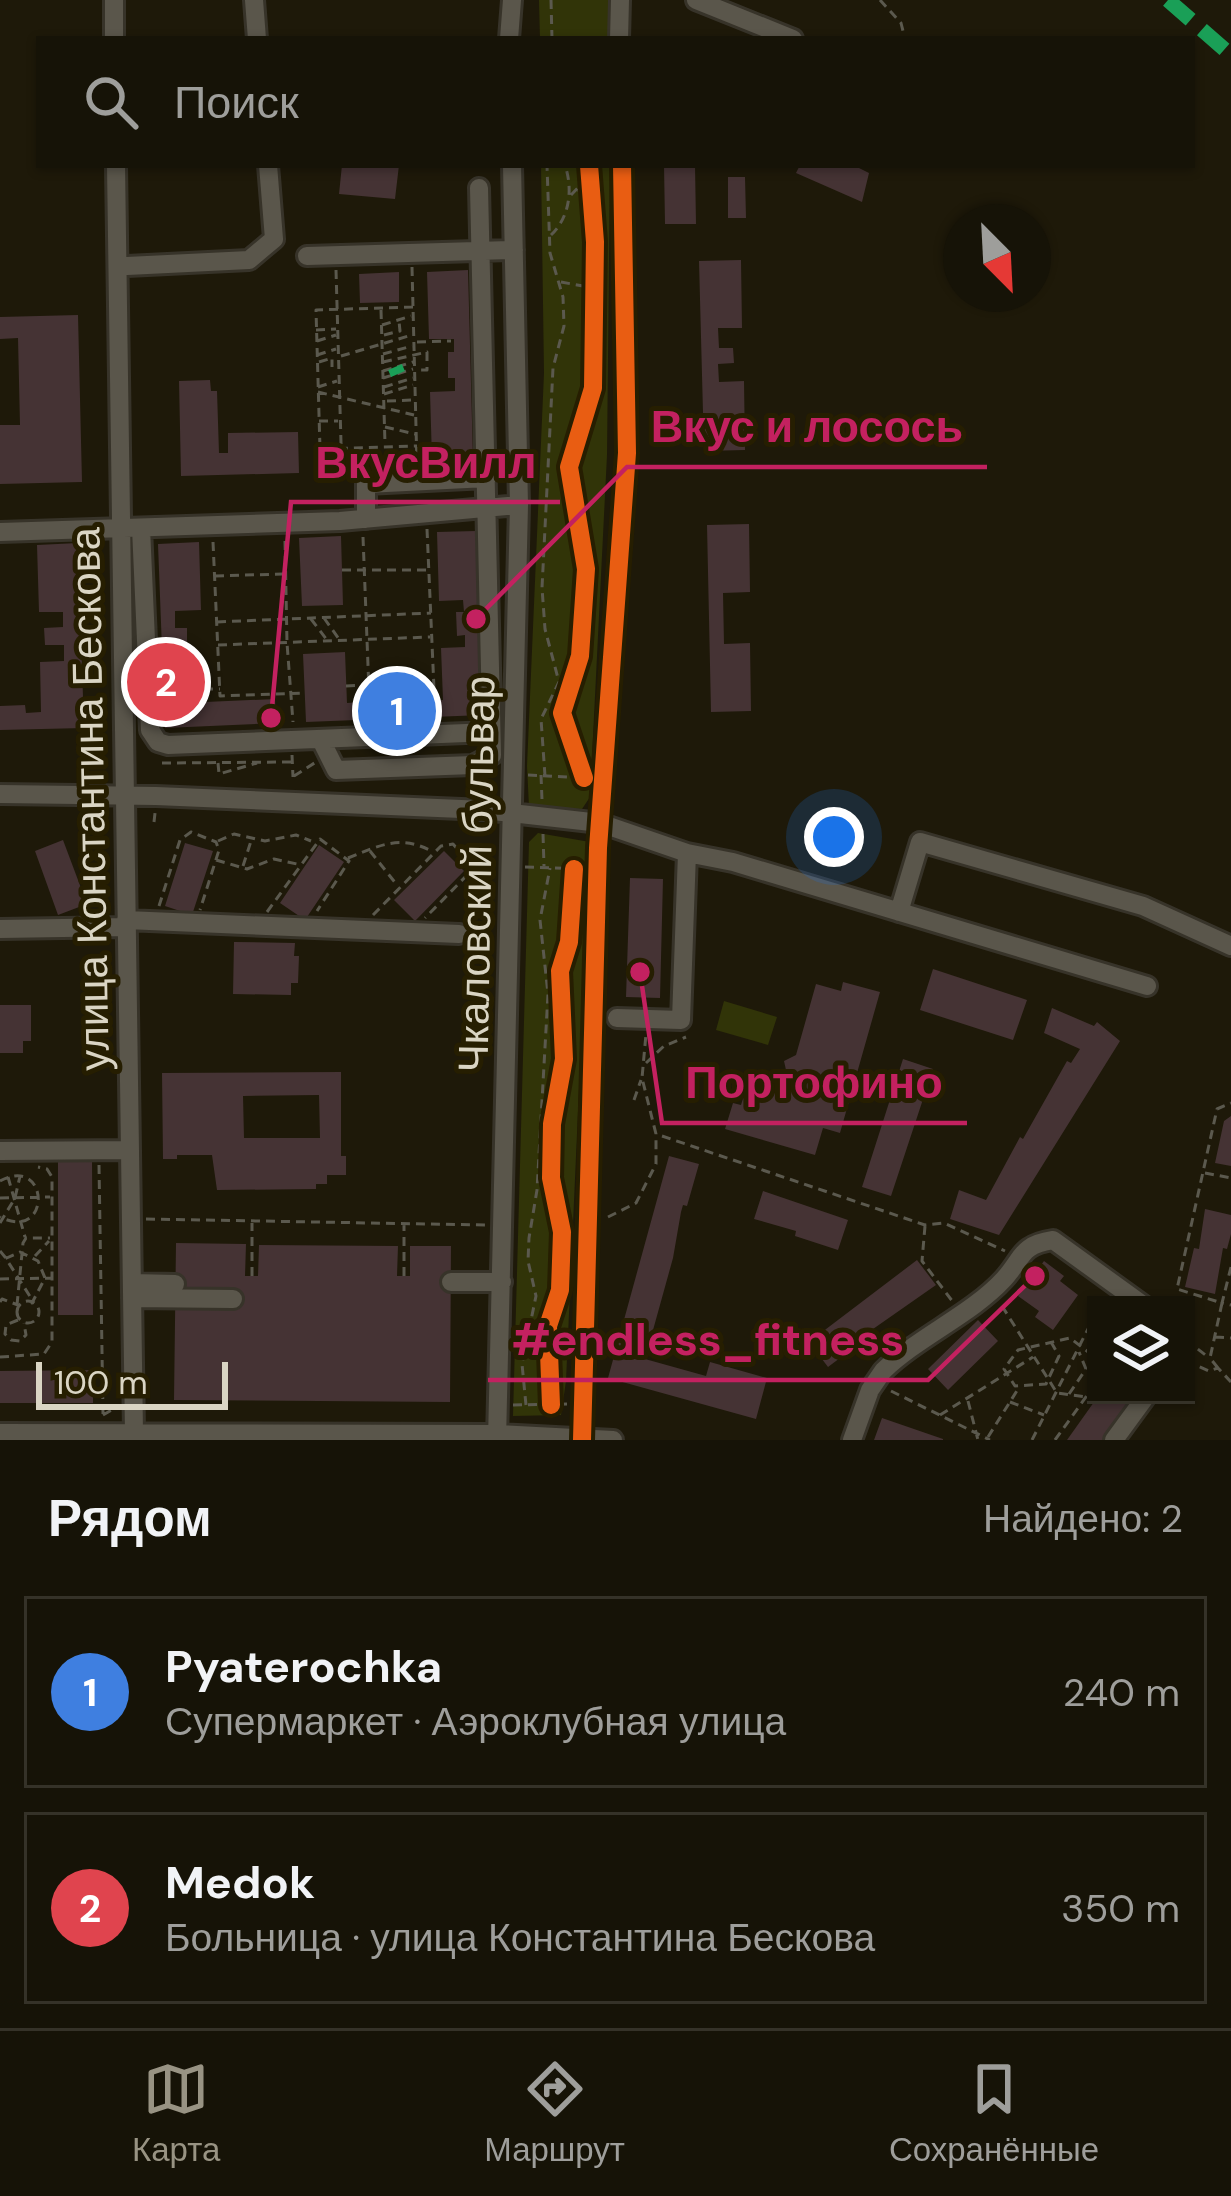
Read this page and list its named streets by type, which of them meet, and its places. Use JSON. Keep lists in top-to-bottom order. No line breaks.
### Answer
{"streets":{"street":["улица Константина Бескова","Чкаловский бульвар"]},"places":["Вкус и лосось","ВкусВилл","Портофино","#endless_fitness"],"scale_bar":"100 m","north":"bottom right","page":{"search":"Поиск","pins":["2","1"],"scale":"100 m","heading":["Рядом","Найдено: 2"],"list":[{"mark":"1","name":"Pyaterochka","note":"Супермаркет · Аэроклубная улица","value":"240 m"},{"mark":"2","name":"Medok","note":"Больница · улица Константина Бескова","value":"350 m"}],"nav":["Карта","Маршрут","Сохранённые"]}}
